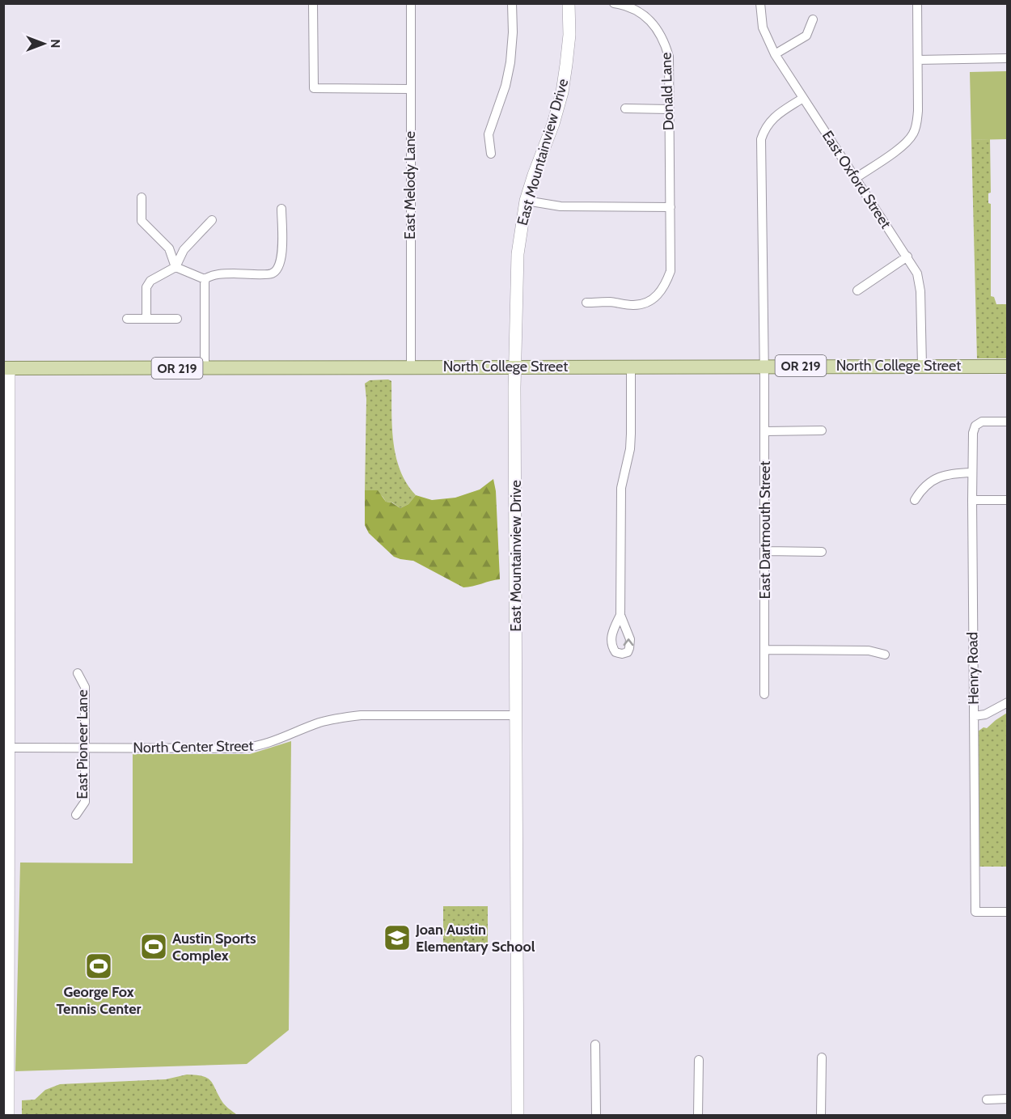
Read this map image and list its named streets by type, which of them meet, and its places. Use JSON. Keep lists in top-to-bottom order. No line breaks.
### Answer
{"streets":{"main road":["OR 219","North College Street"],"street":["Donald Lane","East Mountainview Drive","East Oxford Street","East Melody Lane","East Dartmouth Street","Henry Road","East Pioneer Lane","North Center Street"]},"crossings":[["East Mountainview Drive","North College Street"],["East Mountainview Drive","North Center Street"],["East Oxford Street","North College Street"],["East Oxford Street","East Dartmouth Street"],["East Melody Lane","North College Street"],["North College Street","East Dartmouth Street"],["East Pioneer Lane","North Center Street"]],"places":{"school or university":["Joan Austin Elementary School"],"sports":["Austin Sports Complex","George Fox Tennis Center"]},"north":"right"}
